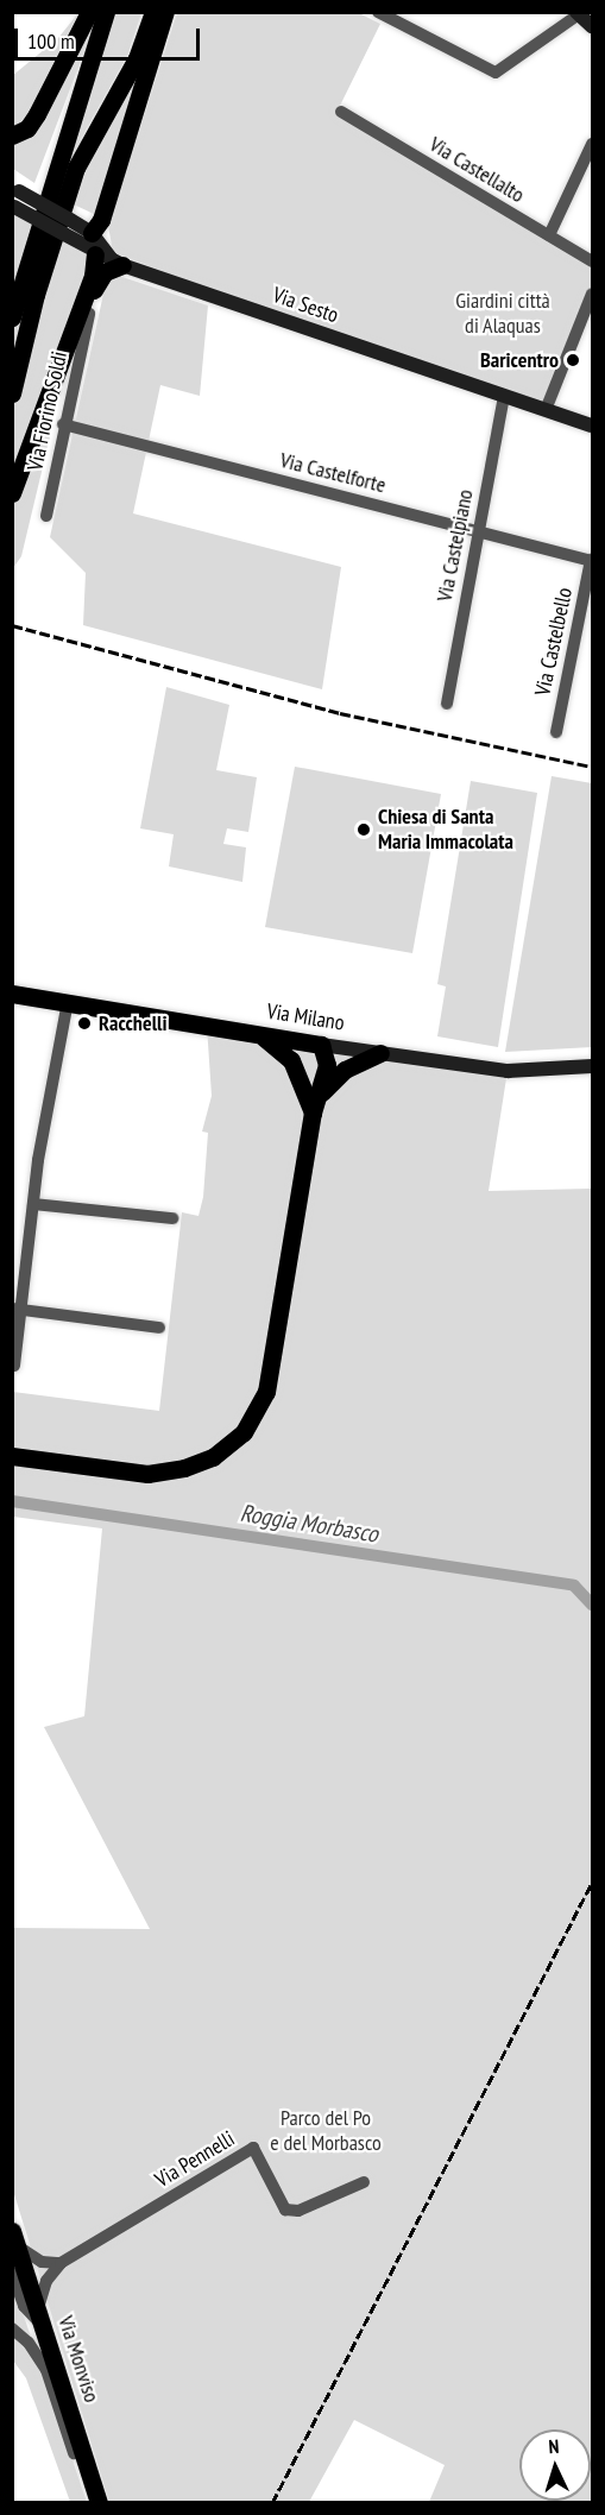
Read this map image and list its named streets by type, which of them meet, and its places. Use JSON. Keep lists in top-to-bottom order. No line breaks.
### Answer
{"streets":{"main road":["Via Milano","Via Monviso"],"street":["Via Castellalto","Via Sesto","Via Fiorino Soldi","Via Castelforte","Via Castelpiano","Via Castelbello","Via Pennelli"]},"crossings":[["Via Sesto","Via Castelpiano"],["Via Fiorino Soldi","Via Castelforte"],["Via Castelforte","Via Castelpiano"],["Via Castelforte","Via Castelbello"],["Via Pennelli","Via Monviso"]],"water":["Roggia Morbasco"],"parks":["Giardini città di Alaquas","Parco del Po e del Morbasco"],"places":["Baricentro","Chiesa di Santa Maria Immacolata","Racchelli"],"scale_bar":"100 m","north":"top"}
